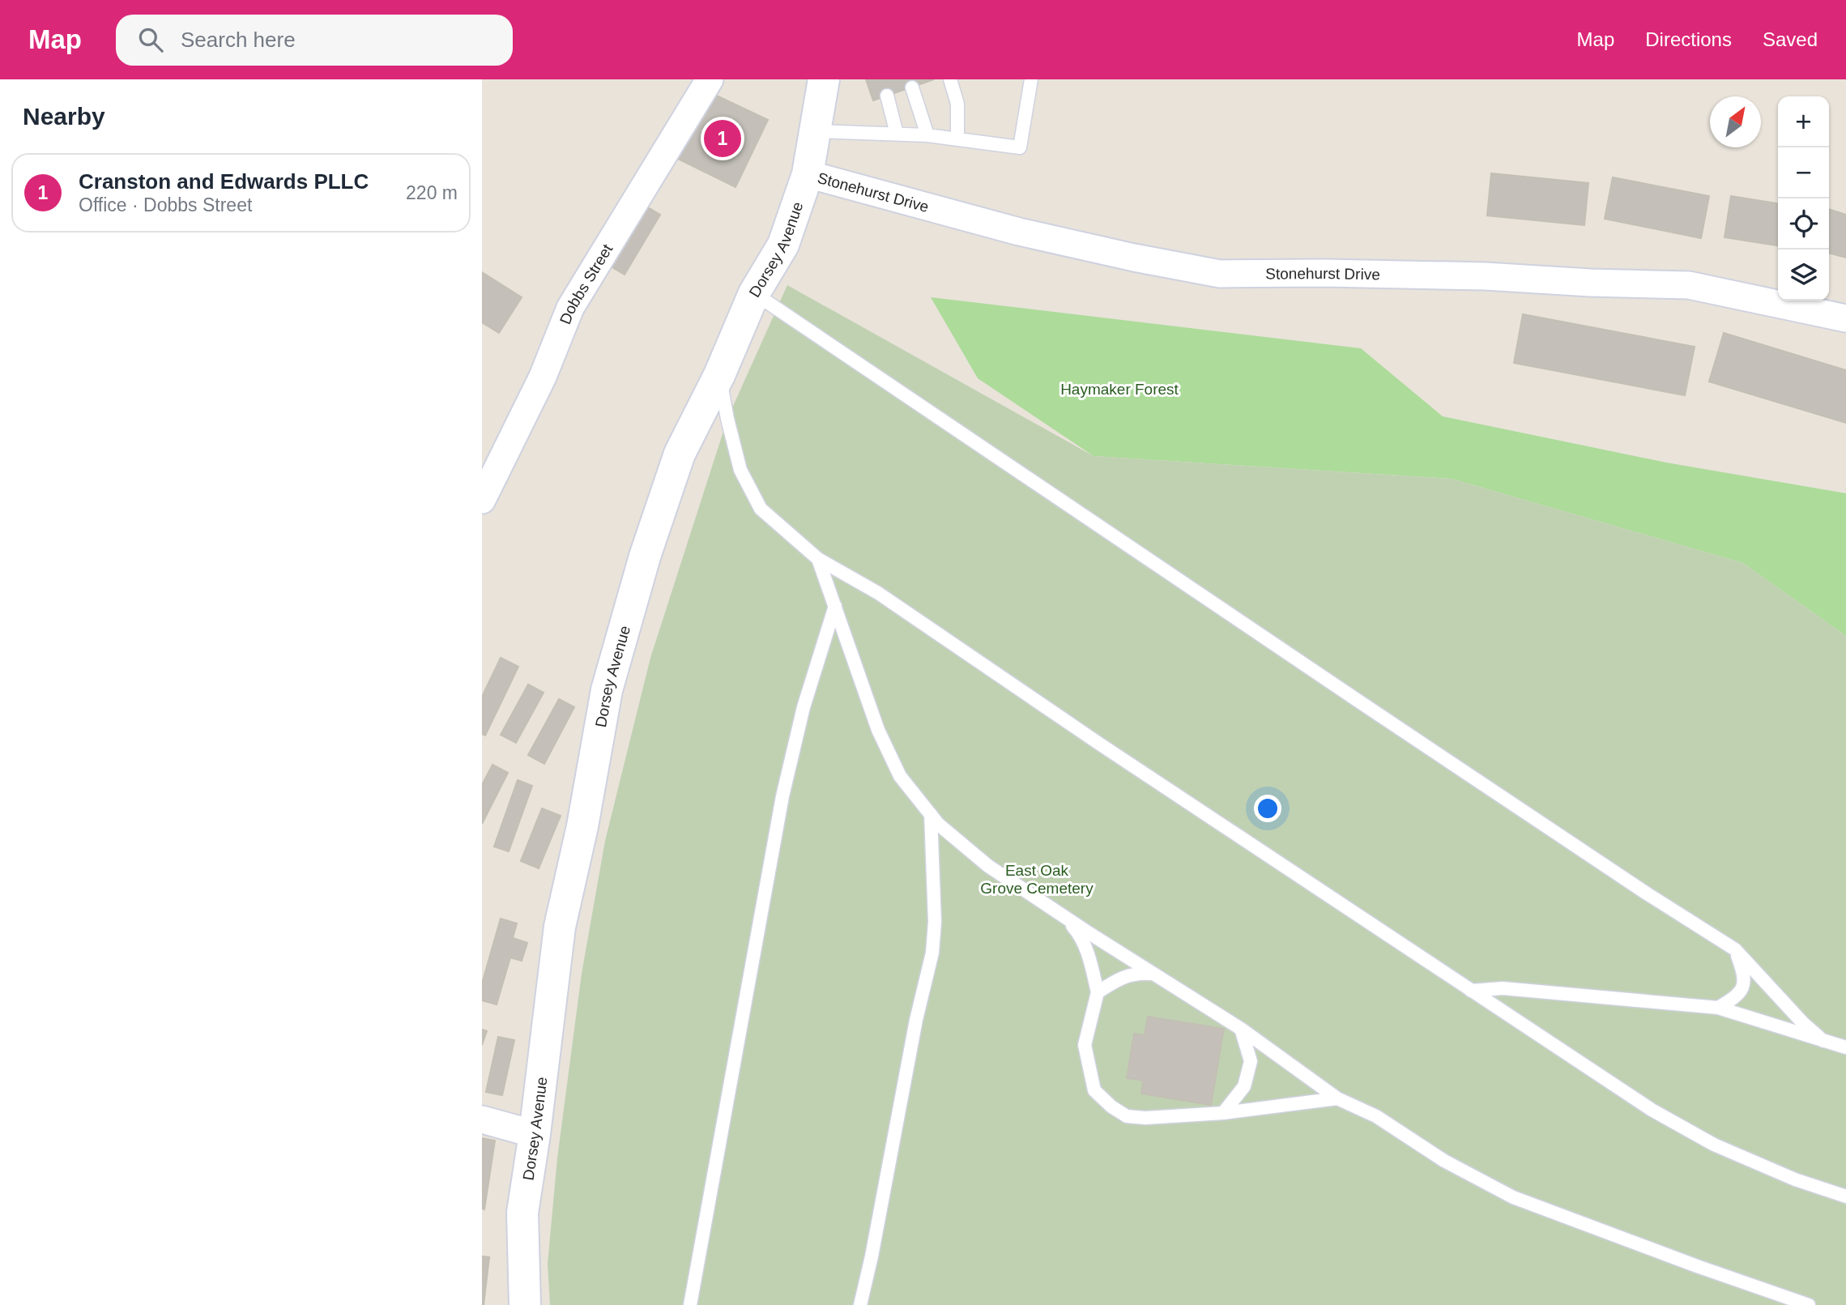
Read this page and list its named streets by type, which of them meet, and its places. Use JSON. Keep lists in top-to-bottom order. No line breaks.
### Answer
{"streets":{"street":["Stonehurst Drive","Dorsey Avenue","Dobbs Street"]},"crossings":[["Stonehurst Drive","Dorsey Avenue"]],"parks":["Haymaker Forest","East Oak Grove Cemetery"],"north":"top right","page":{"header":"Map","search":"Search here","nav":["Map","Directions","Saved"],"heading":"Nearby","map_buttons":["+","−"],"pins":"1","list":[{"mark":"1","name":"Cranston and Edwards PLLC","note":"Office · Dobbs Street","value":"220 m"}]}}
